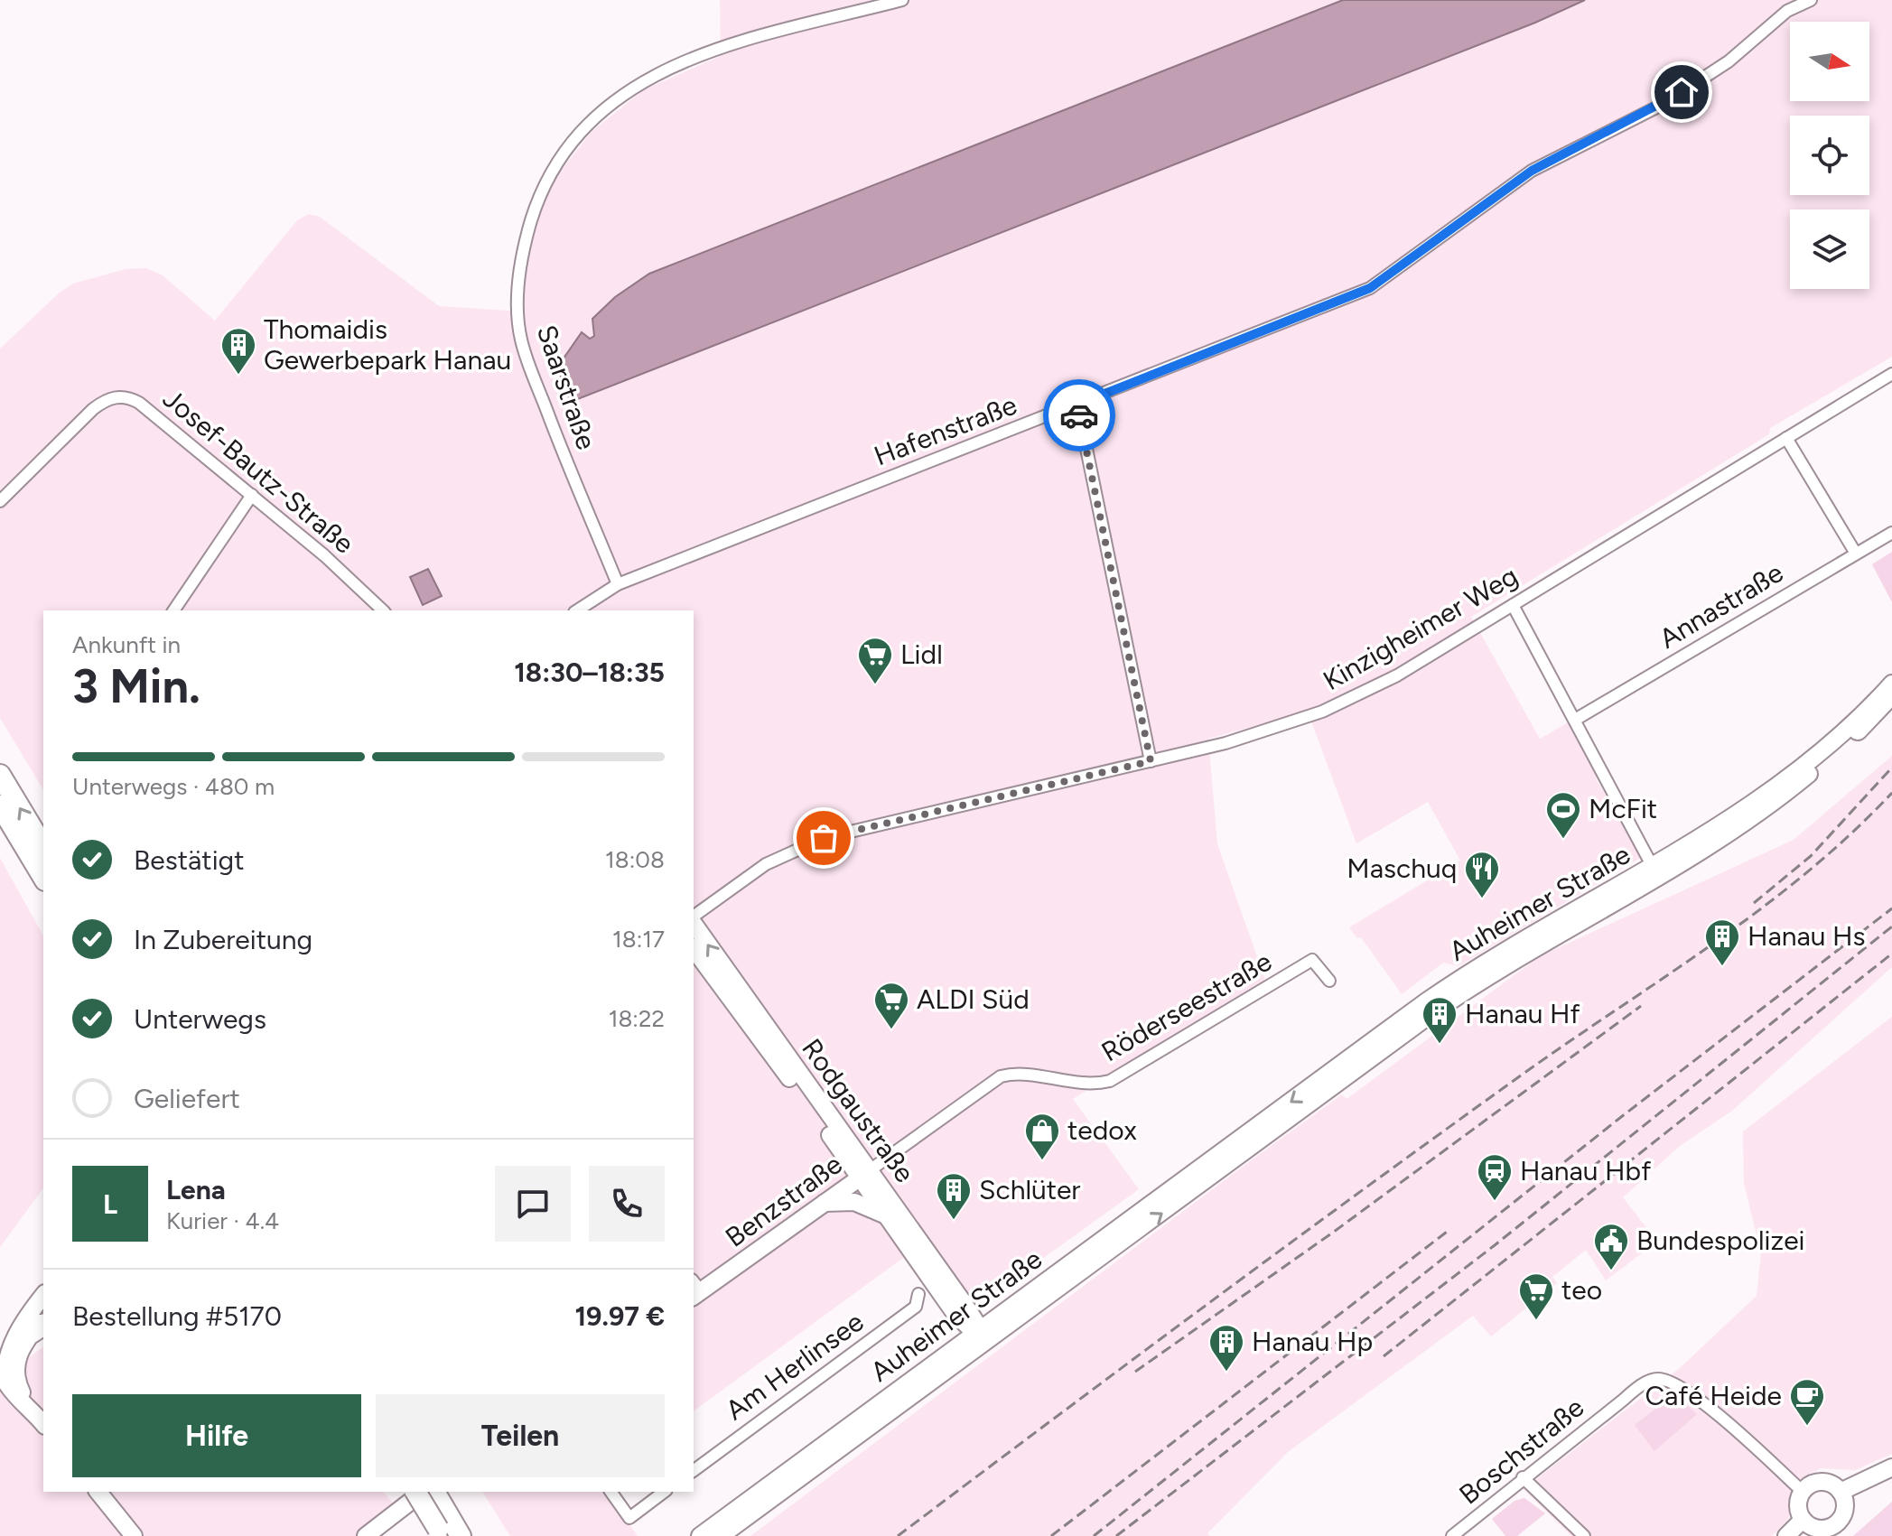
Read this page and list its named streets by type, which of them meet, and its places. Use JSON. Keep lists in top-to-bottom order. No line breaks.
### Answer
{"streets":{"main road":["Auheimer Straße","Rodgaustraße","Benzstraße"],"street":["Saarstraße","Hafenstraße","Josef-Bautz-Straße","Annastraße","Kinzigheimer Weg","Röderseestraße","Am Herlinsee","Boschstraße"]},"crossings":[["Saarstraße","Hafenstraße"],["Auheimer Straße","Rodgaustraße"],["Röderseestraße","Rodgaustraße"],["Röderseestraße","Benzstraße"],["Rodgaustraße","Benzstraße"]],"places":{"building":["Thomaidis Gewerbepark Hanau","Hanau Hs","Hanau Hf","Schlüter","Hanau Hp"],"supermarket":["Lidl","ALDI Süd","teo"],"sports":["McFit"],"restaurant":["Maschuq"],"shop":["tedox"],"station":["Hanau Hbf"],"public building":["Bundespolizei"],"cafe":["Café Heide"]},"north":"right","page":{"heading":["3 Min.","Ankunft in","18:30–18:35"],"panel":["Lena","Kurier · 4.4","Bestellung #5170","19.97 €"],"bar":"Unterwegs · 480 m","list":[["Bestätigt","18:08"],["In Zubereitung","18:17"],["Unterwegs","18:22"],"Geliefert"],"round":"L","buttons":["Hilfe","Teilen"]}}
